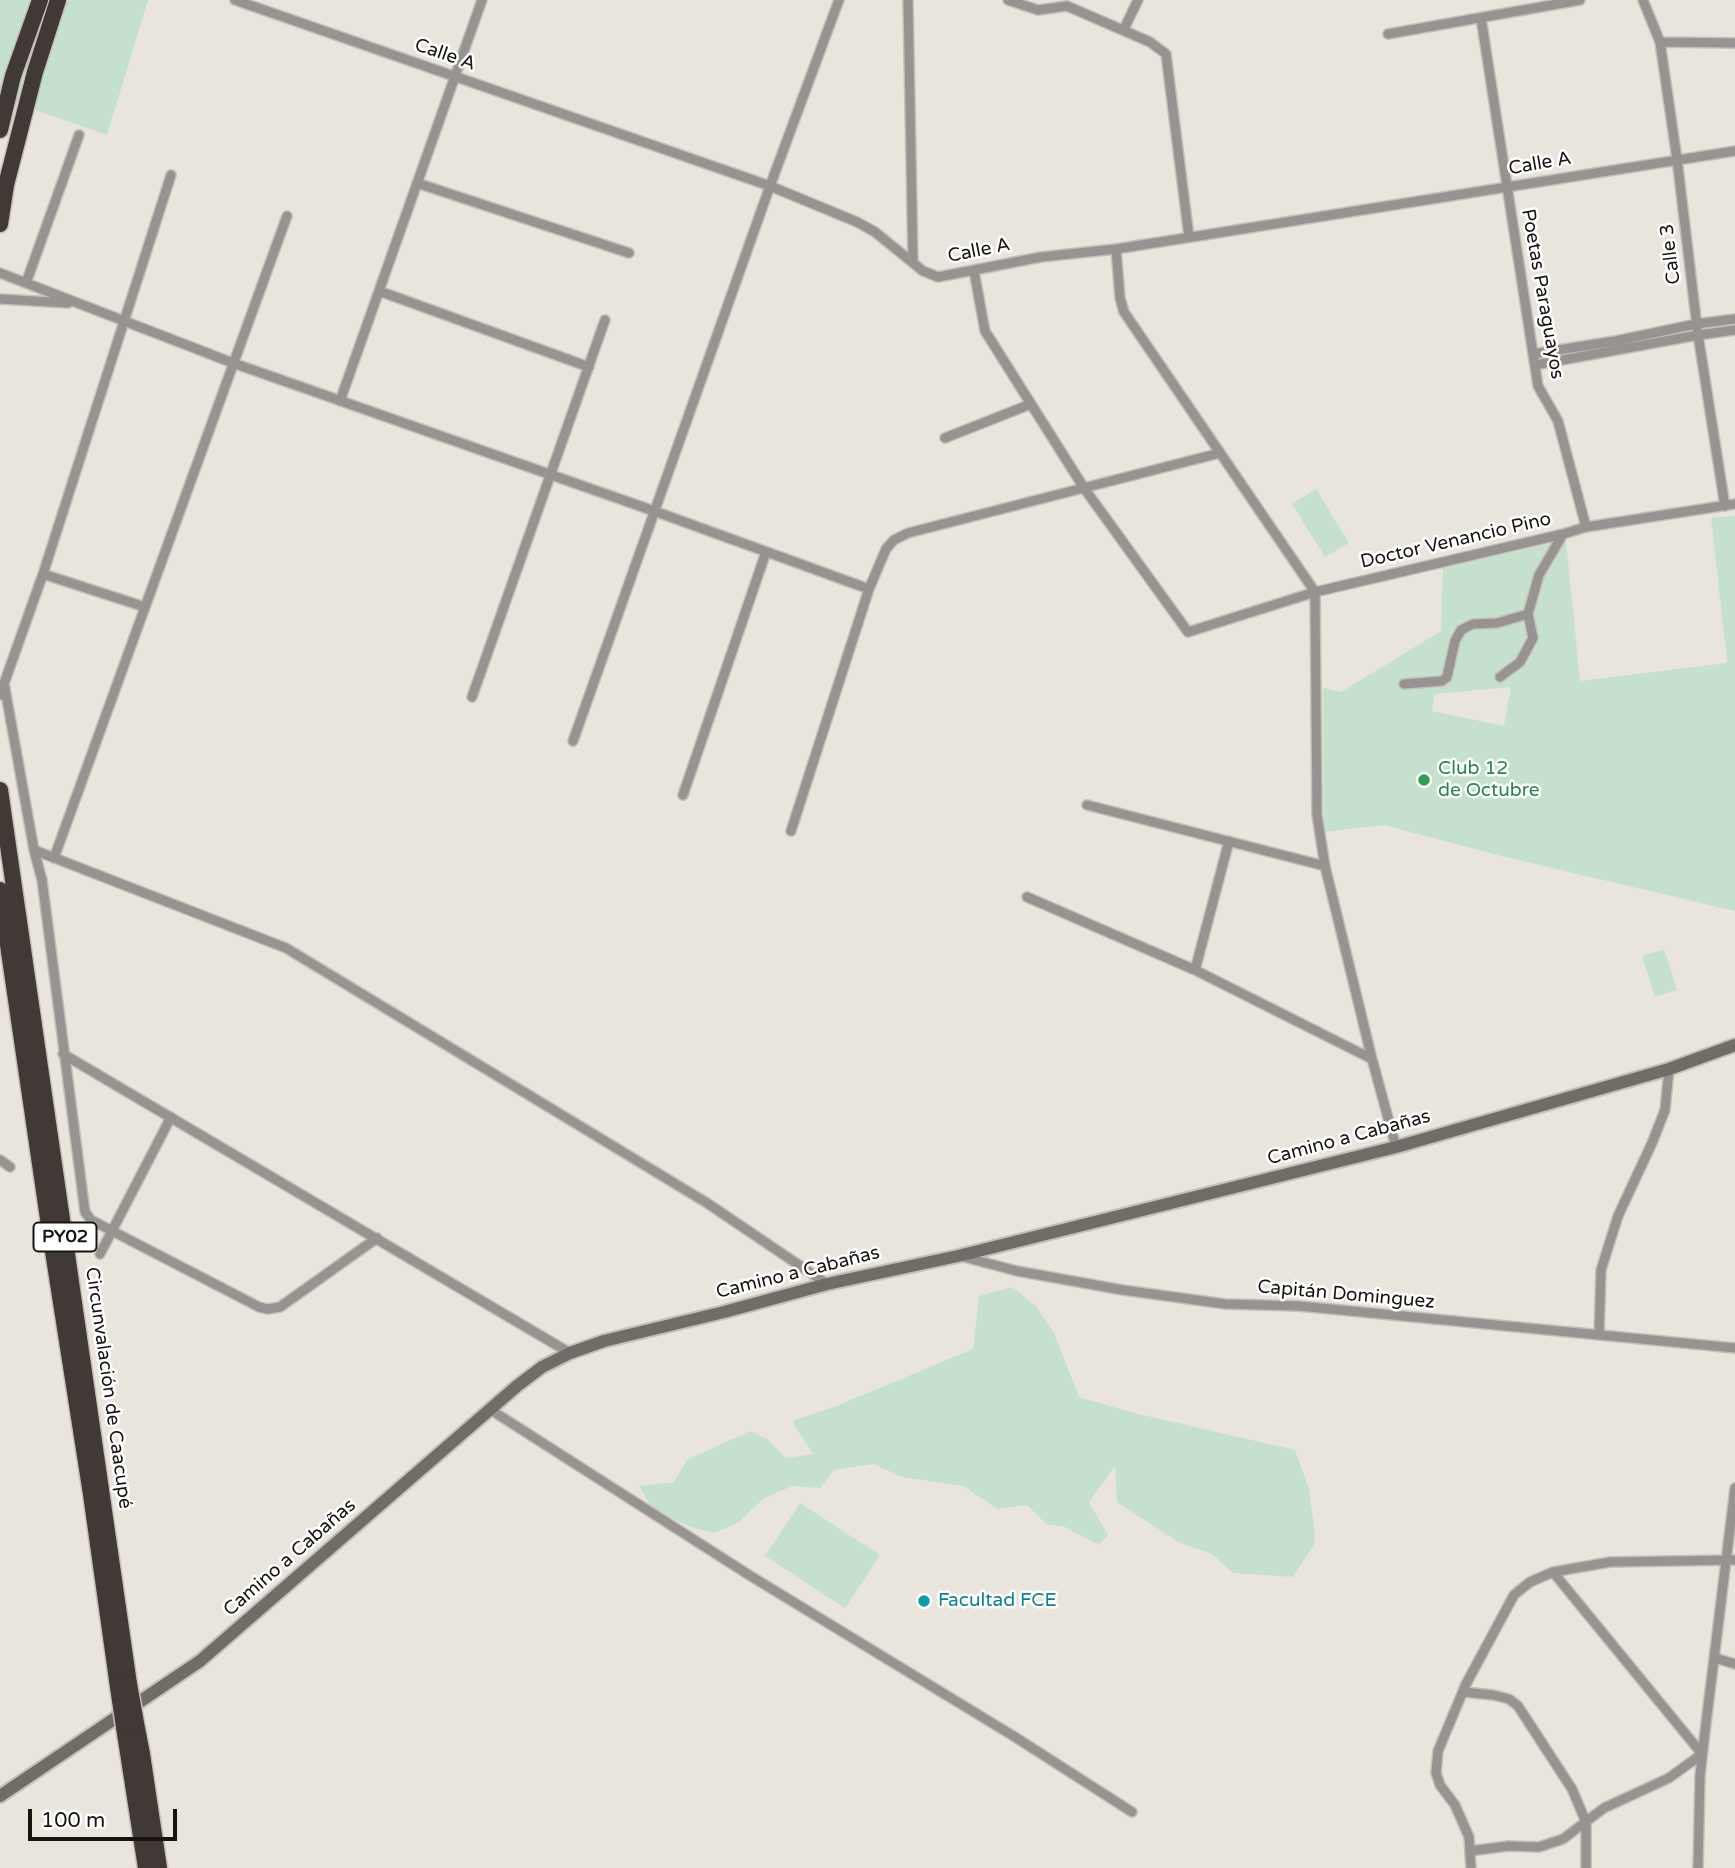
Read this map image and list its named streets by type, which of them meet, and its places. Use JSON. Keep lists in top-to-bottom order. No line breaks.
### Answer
{"streets":{"highway":["PY02","Circunvalación de Caacupé"],"street":["Calle A","Calle 3","Poetas Paraguayos","Doctor Venancio Pino","Camino a Cabañas","Capitán Dominguez"]},"crossings":[["Calle A","Calle 3"],["Calle A","Poetas Paraguayos"],["Calle 3","Doctor Venancio Pino"],["Poetas Paraguayos","Doctor Venancio Pino"],["Camino a Cabañas","Capitán Dominguez"]],"places":["Club 12 de Octubre","Facultad FCE"],"scale_bar":"100 m"}
